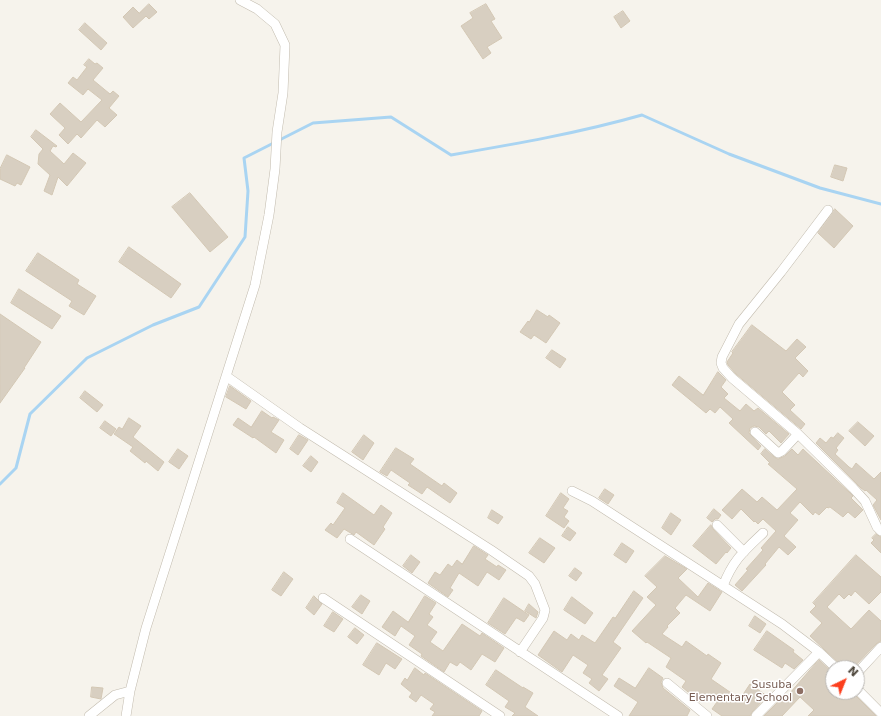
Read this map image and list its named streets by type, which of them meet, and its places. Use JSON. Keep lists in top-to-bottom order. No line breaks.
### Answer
{"places":["Susuba Elementary School"],"north":"top right"}
